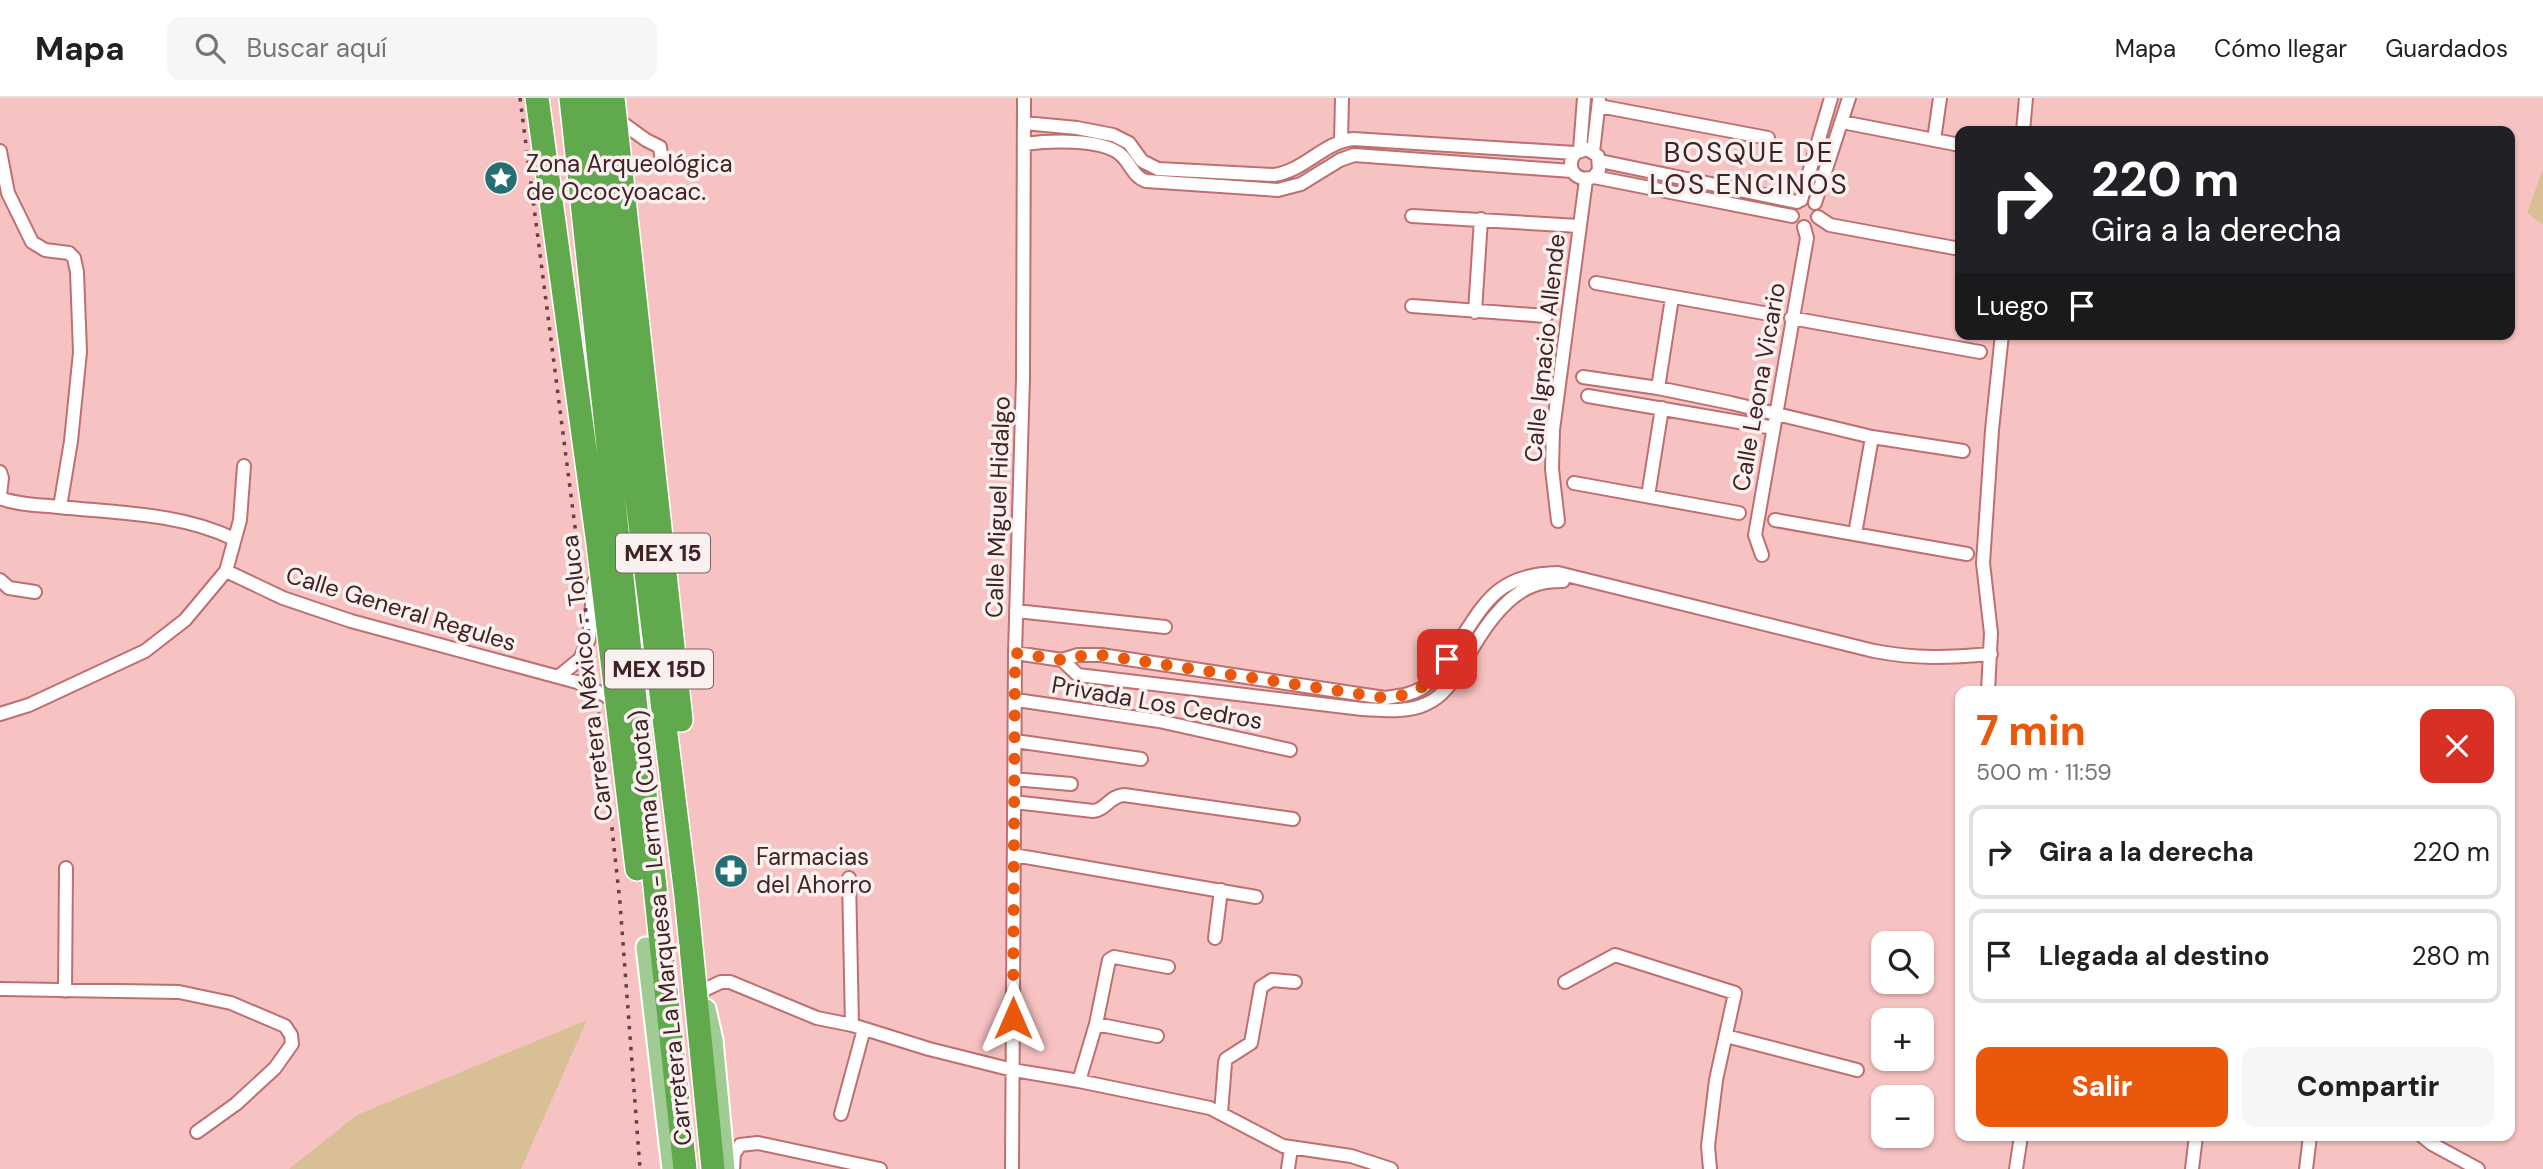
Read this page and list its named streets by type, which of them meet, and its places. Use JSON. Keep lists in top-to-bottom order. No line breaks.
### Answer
{"streets":{"highway":["MEX 15","MEX 15D","Carretera México - Toluca","Carretera La Marquesa - Lerma (Cuota)"],"street":["Calle Ignacio Allende","Calle Leona Vicario","Calle Miguel Hidalgo","Calle General Regules","Privada Los Cedros"]},"crossings":[["Calle Miguel Hidalgo","Privada Los Cedros"],["Calle General Regules","Carretera México - Toluca"]],"districts":["BOSQUE DE LOS ENCINOS"],"places":{"place":["Zona Arqueológica de Ococyoacac."],"pharmacy":["Farmacias del Ahorro"]},"page":{"header":"Mapa","search":"Buscar aquí","nav":["Mapa","Cómo llegar","Guardados"],"turn":["220 m","Gira a la derecha"],"then":"Luego","heading":["7 min","500 m · 11:59"],"list":[{"name":"Gira a la derecha","value":"220 m"},{"name":"Llegada al destino","value":"280 m"}],"map_buttons":["+","−"],"buttons":["Salir","Compartir"]}}
